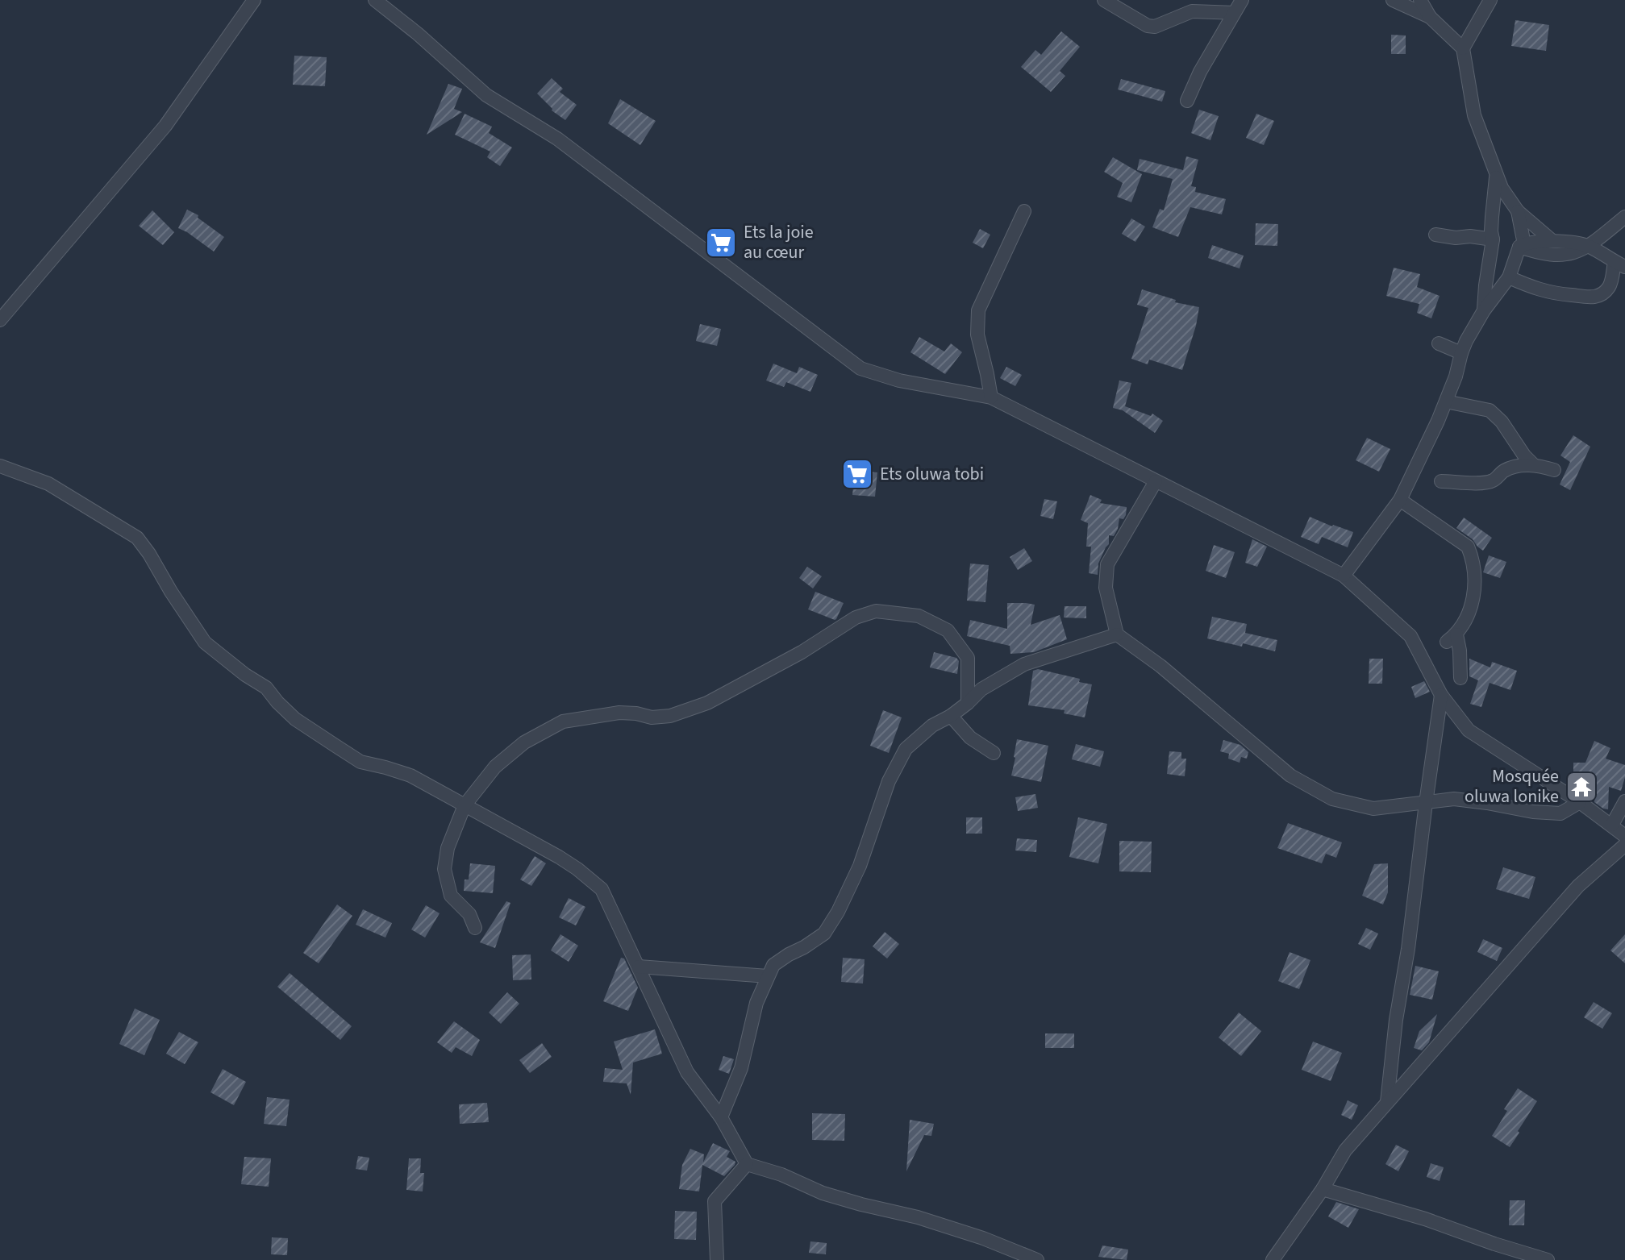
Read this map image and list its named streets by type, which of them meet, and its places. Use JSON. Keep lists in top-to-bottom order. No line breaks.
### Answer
{"places":{"supermarket":["Ets la joie au cœur","Ets oluwa tobi"],"temple":["Mosquée oluwa lonike"]}}
